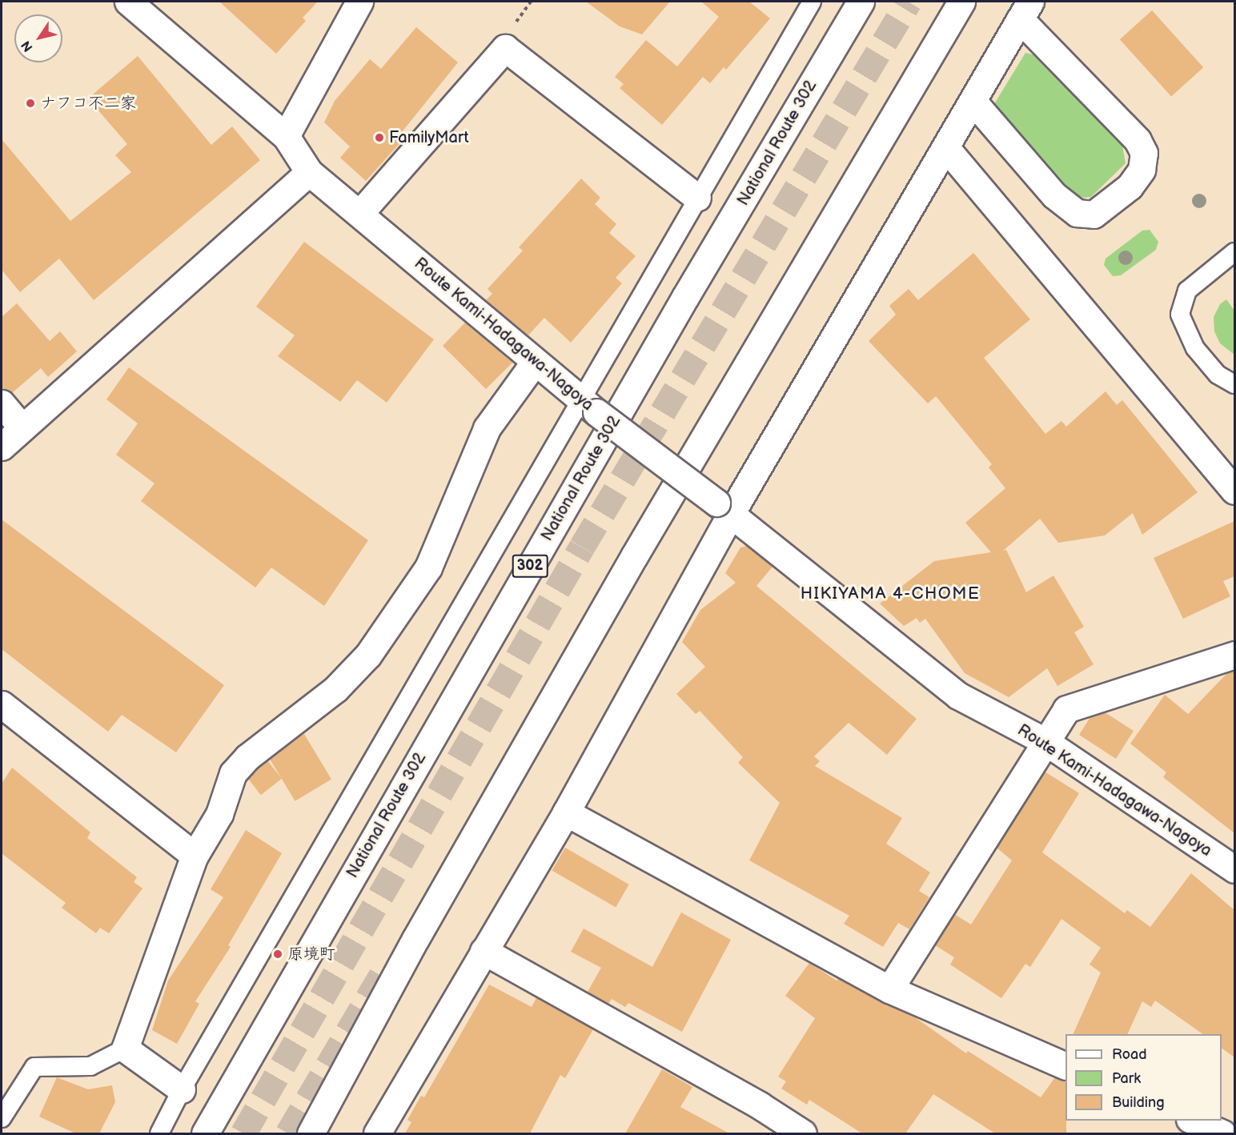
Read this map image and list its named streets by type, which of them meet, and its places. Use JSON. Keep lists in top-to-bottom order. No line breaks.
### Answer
{"streets":{"main road":["National Route 302","Route Kami-Hadagawa-Nagoya","302"]},"districts":["HIKIYAMA 4-CHOME"],"places":["ナフコ不二家","FamilyMart","原境町"],"legend":["Road","Park","Building"],"north":"bottom left"}
